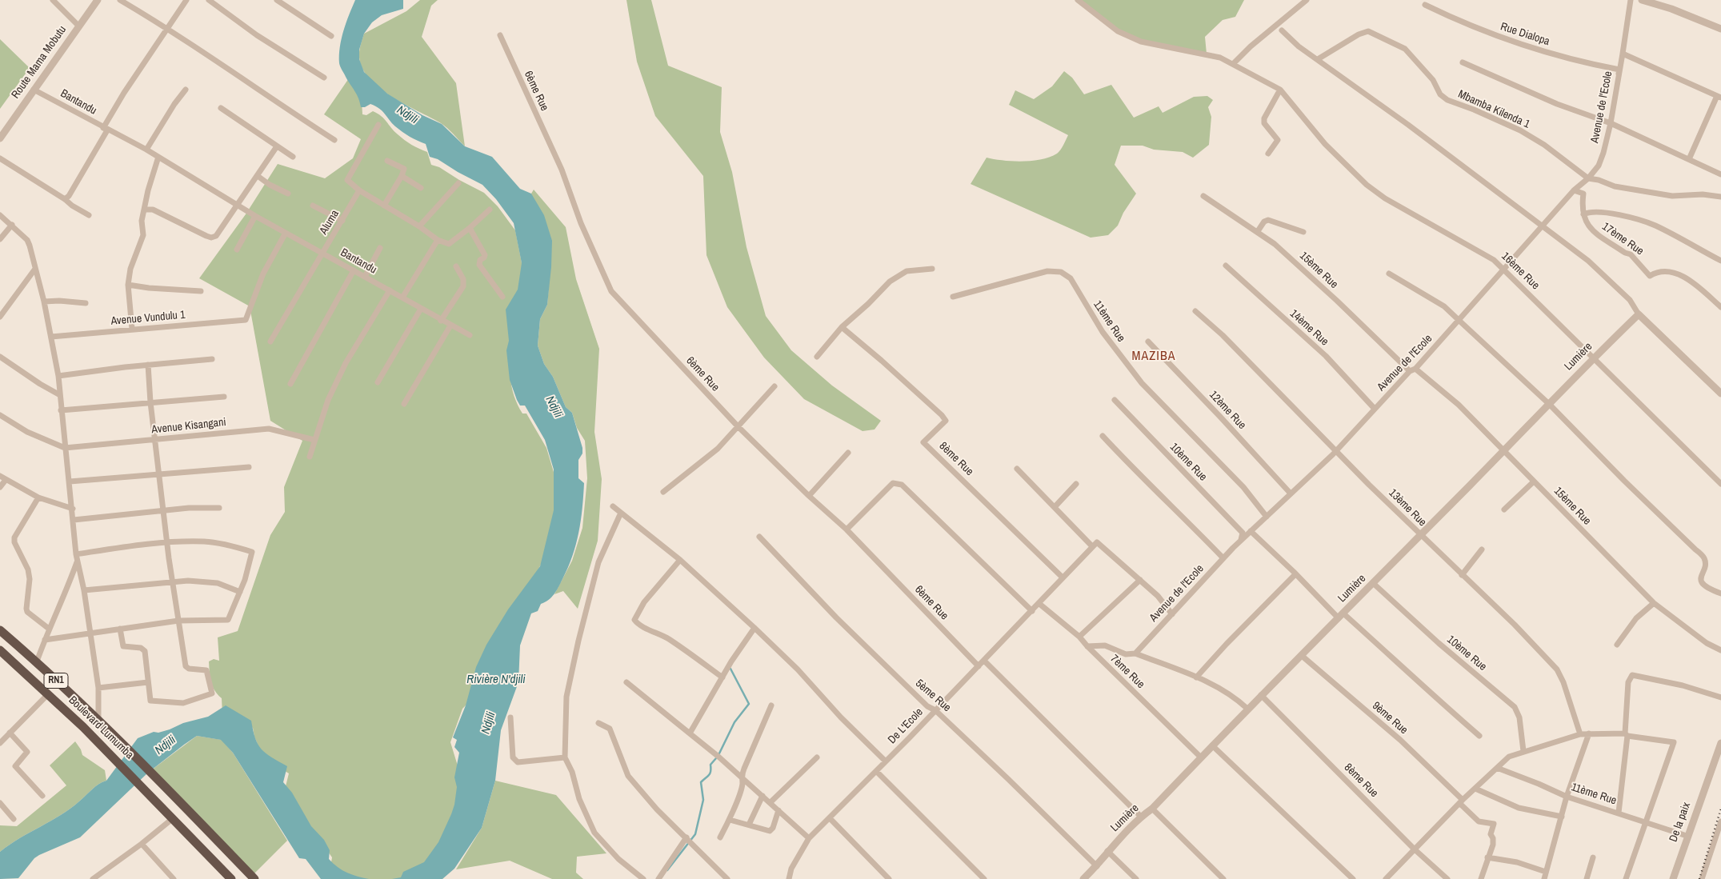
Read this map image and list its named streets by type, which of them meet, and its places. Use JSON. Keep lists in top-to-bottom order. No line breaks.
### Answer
{"streets":{"highway":["RN1","Boulevard Lumumba"],"street":["Rue Dialopa","Route Mama Mobutu","6ème Rue","Bantandu","Avenue de l'Ecole","Mbamba Kilenda 1","Aluma","17ème Rue","15ème Rue","16ème Rue","Avenue Vundulu 1","11ème Rue","14ème Rue","Lumière","12ème Rue","Avenue Kisangani","8ème Rue","10ème Rue","13ème Rue","7ème Rue","5ème Rue","9ème Rue","De L'Ecole","De la paix"]},"crossings":[["Rue Dialopa","Avenue de l'Ecole"],["Route Mama Mobutu","Bantandu"],["6ème Rue","De L'Ecole"],["Bantandu","Aluma"],["Bantandu","Avenue Vundulu 1"],["Avenue de l'Ecole","Mbamba Kilenda 1"],["Avenue de l'Ecole","17ème Rue"],["Avenue de l'Ecole","15ème Rue"],["Avenue de l'Ecole","16ème Rue"],["Avenue de l'Ecole","11ème Rue"],["Avenue de l'Ecole","14ème Rue"],["Avenue de l'Ecole","12ème Rue"],["Avenue de l'Ecole","10ème Rue"],["Avenue de l'Ecole","13ème Rue"],["15ème Rue","Lumière"],["16ème Rue","Lumière"],["11ème Rue","De la paix"],["Lumière","8ème Rue"],["Lumière","10ème Rue"],["Lumière","13ème Rue"],["Lumière","7ème Rue"],["Lumière","5ème Rue"],["Lumière","9ème Rue"],["8ème Rue","De L'Ecole"],["7ème Rue","De L'Ecole"],["RN1","Boulevard Lumumba"],["5ème Rue","De L'Ecole"]],"districts":["MAZIBA"],"water":["Ndjili","Rivière N'djili"]}
